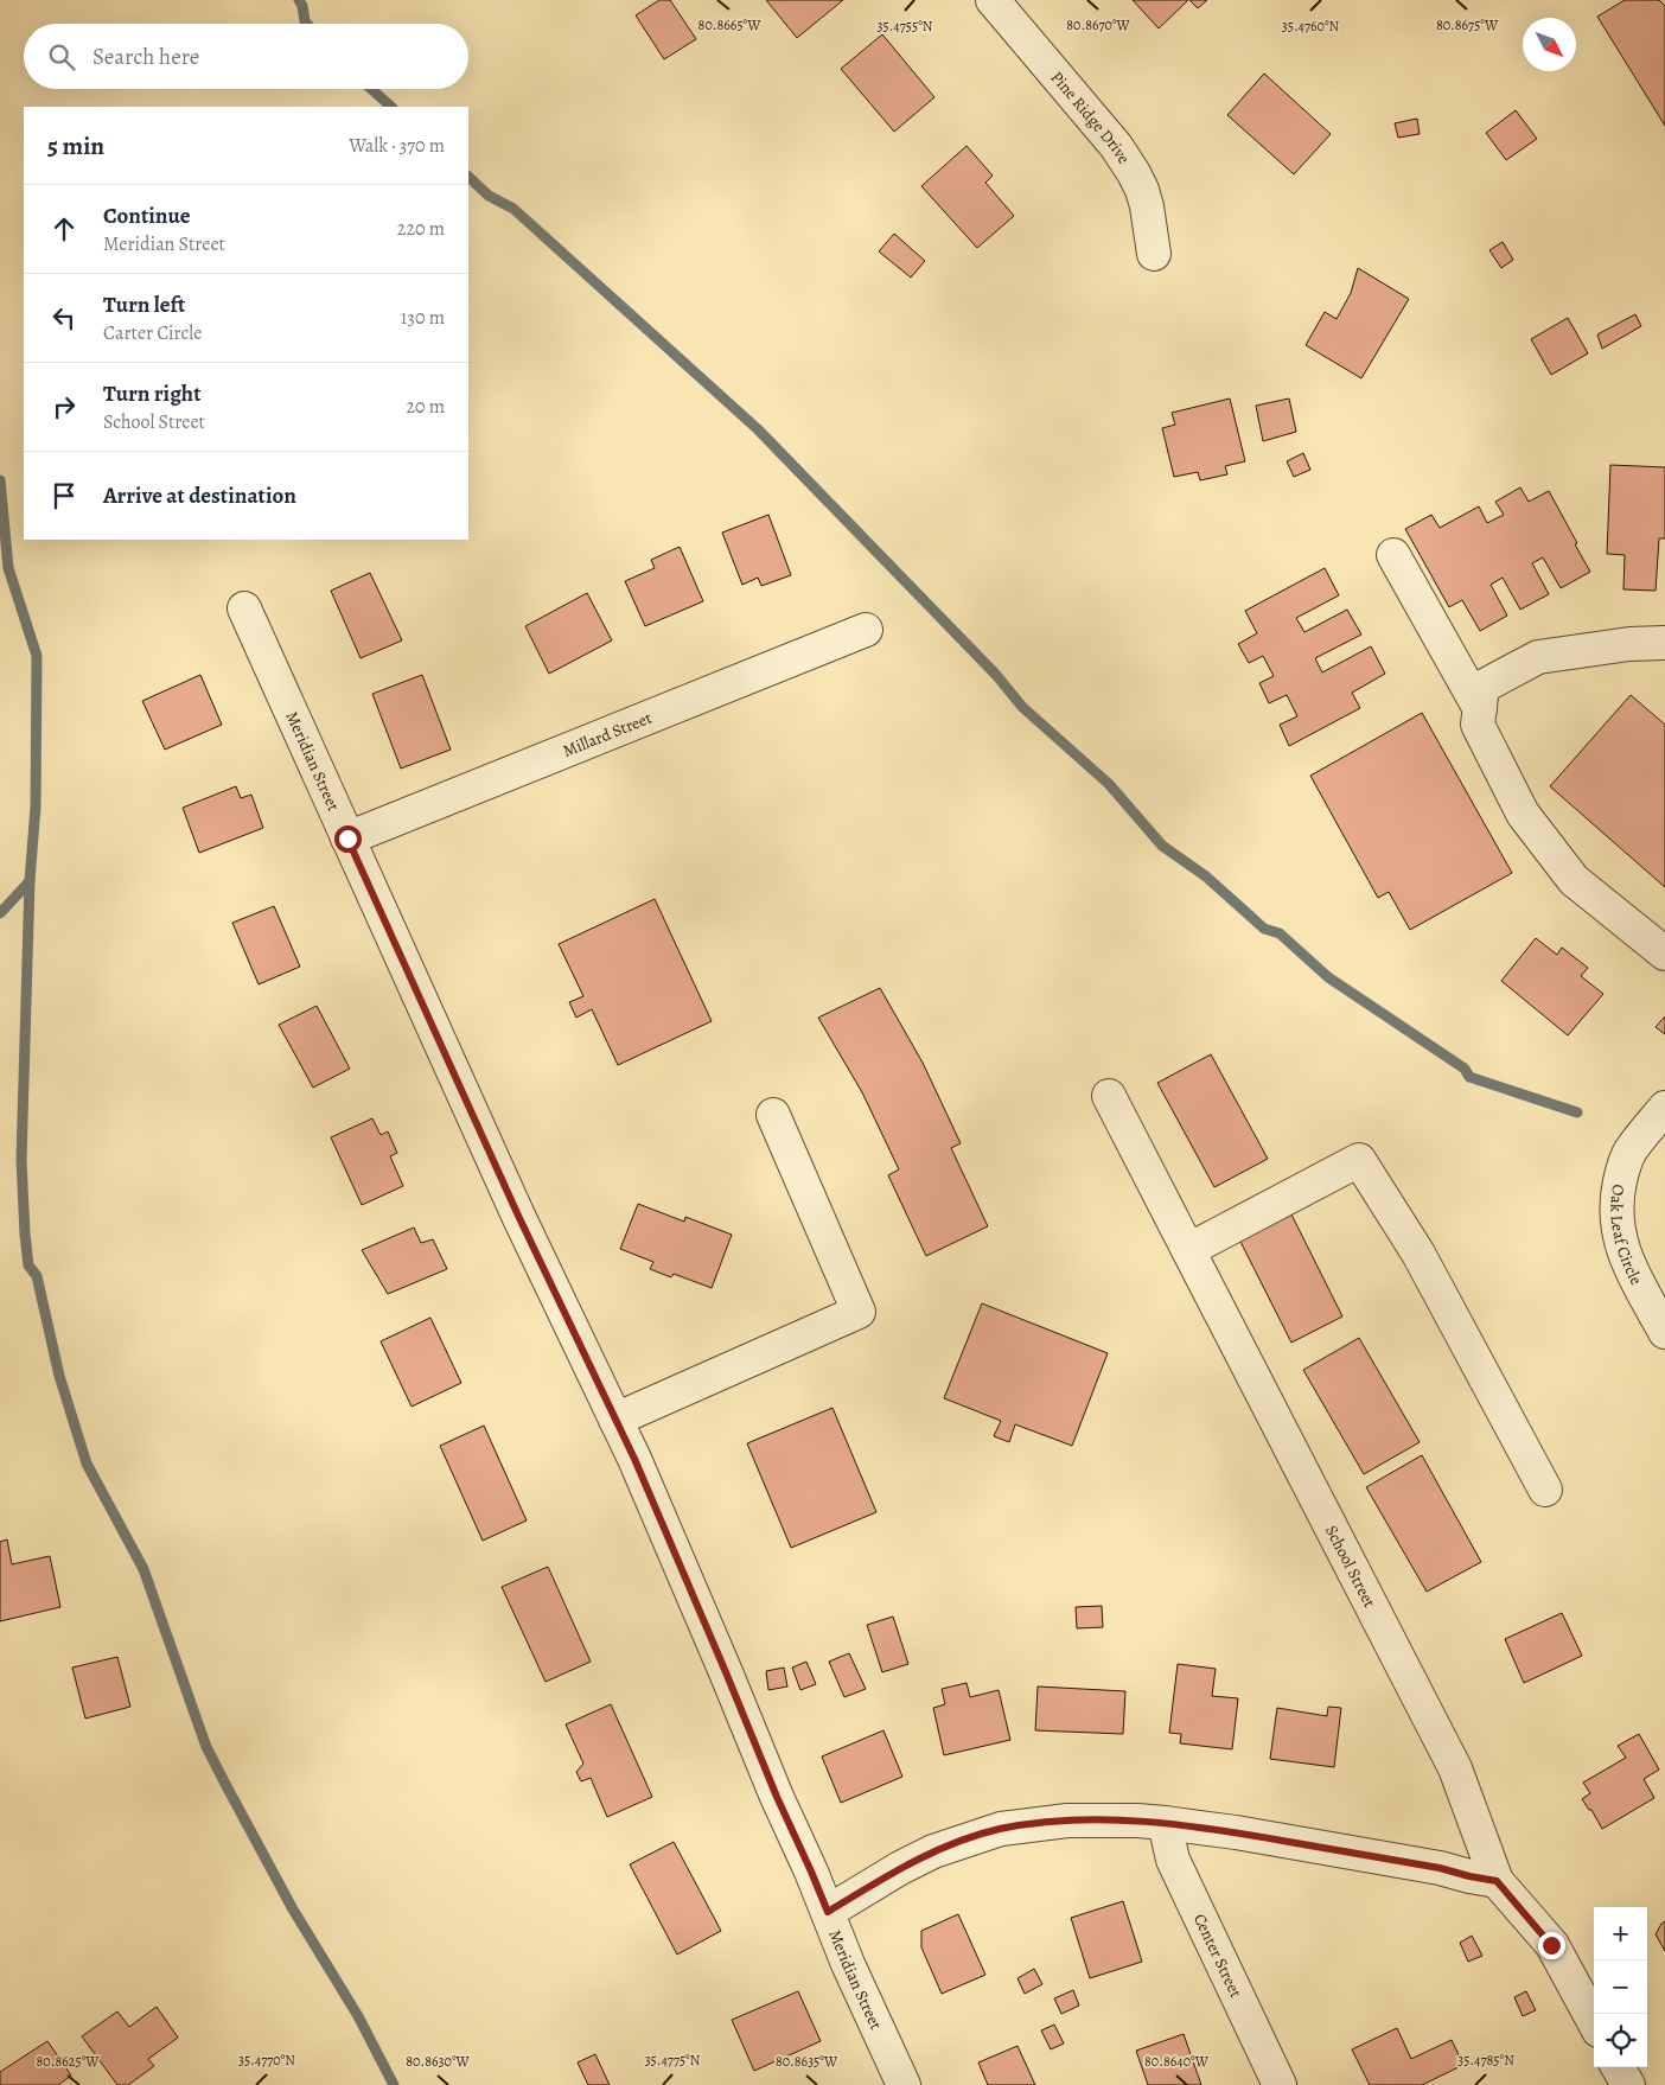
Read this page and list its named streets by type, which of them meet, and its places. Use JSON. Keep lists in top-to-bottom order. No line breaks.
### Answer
{"streets":{"street":["Pine Ridge Drive","Millard Street","Meridian Street","Oak Leaf Circle","School Street","Center Street"]},"crossings":[["Millard Street","Meridian Street"]],"north":"bottom right","page":{"search":"Search here","heading":["5 min","Walk · 370 m"],"list":[["Continue","Meridian Street","220 m"],["Turn left","Carter Circle","130 m"],["Turn right","School Street","20 m"],"Arrive at destination"],"map_buttons":["+","−"]},"coordinates":["80.8665°W","80.8675°W","80.8670°W","35.4755°N","35.4760°N","35.4770°N","35.4775°N","35.4785°N","80.8625°W","80.8630°W","80.8635°W","80.8640°W"]}
